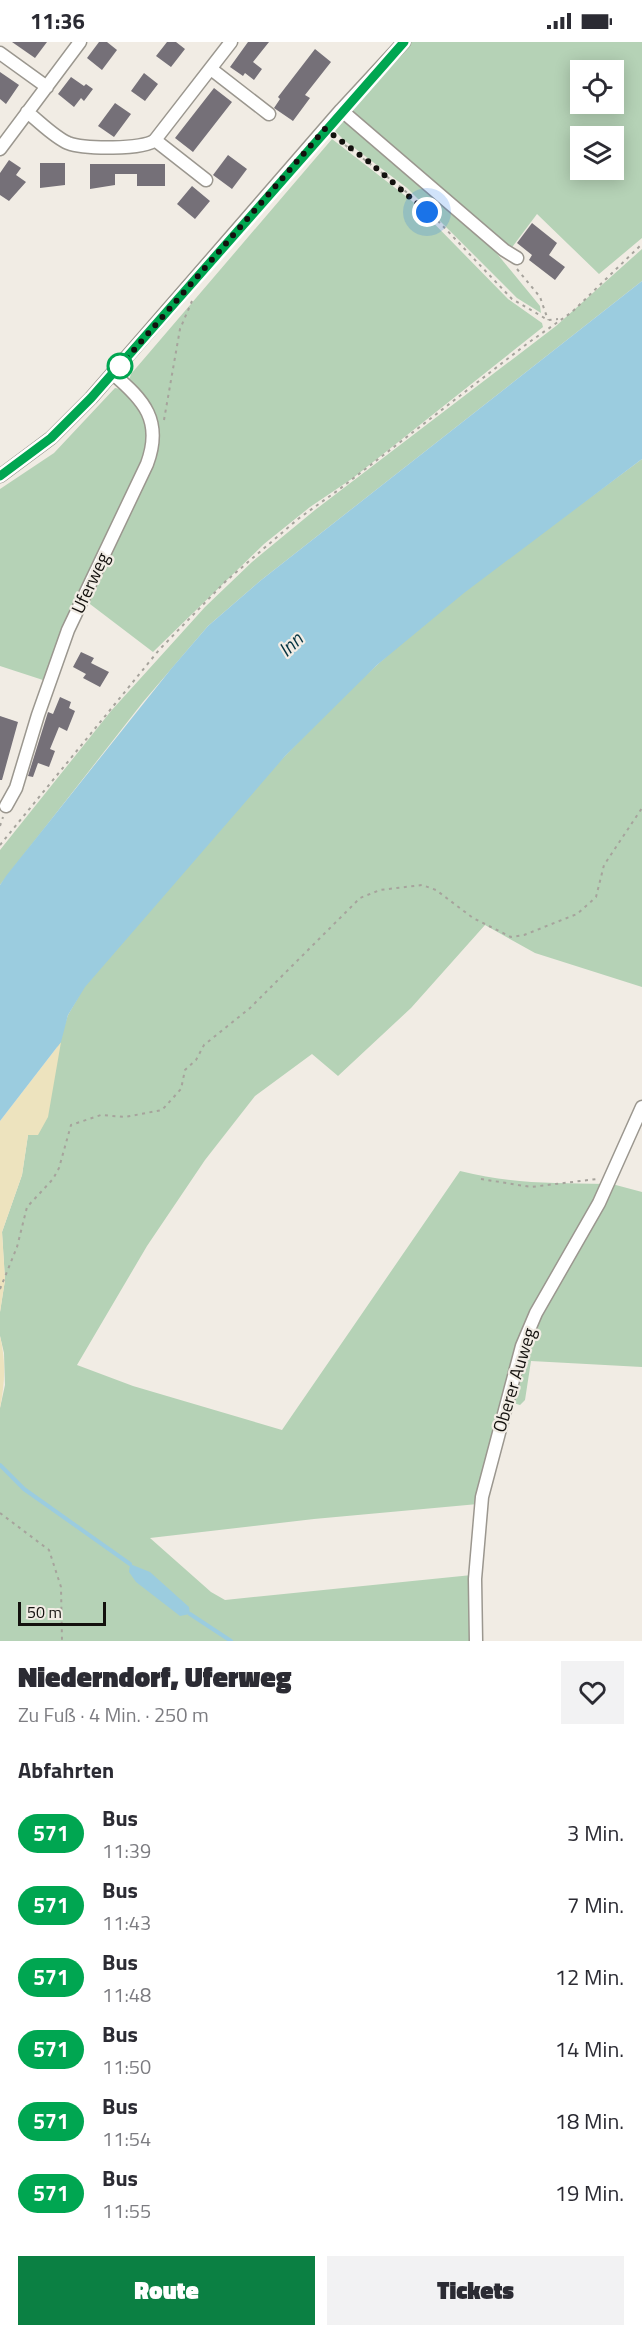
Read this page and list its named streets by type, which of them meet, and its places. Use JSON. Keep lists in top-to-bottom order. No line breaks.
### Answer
{"streets":{"street":["Uferweg","Oberer Auweg"]},"water":["Inn"],"lines":["bus line 571"],"scale_bar":"50 m","page":{"status":"11:36","scale":"50 m","heading":[["Niederndorf, Uferweg","Zu Fuß · 4 Min. · 250 m"],"Abfahrten"],"list":[{"mark":"571","name":"Bus","note":"11:39","value":"3 Min."},{"mark":"571","name":"Bus","note":"11:43","value":"7 Min."},{"mark":"571","name":"Bus","note":"11:48","value":"12 Min."},{"mark":"571","name":"Bus","note":"11:50","value":"14 Min."},{"mark":"571","name":"Bus","note":"11:54","value":"18 Min."},{"mark":"571","name":"Bus","note":"11:55","value":"19 Min."}],"buttons":["Route","Tickets"]}}
